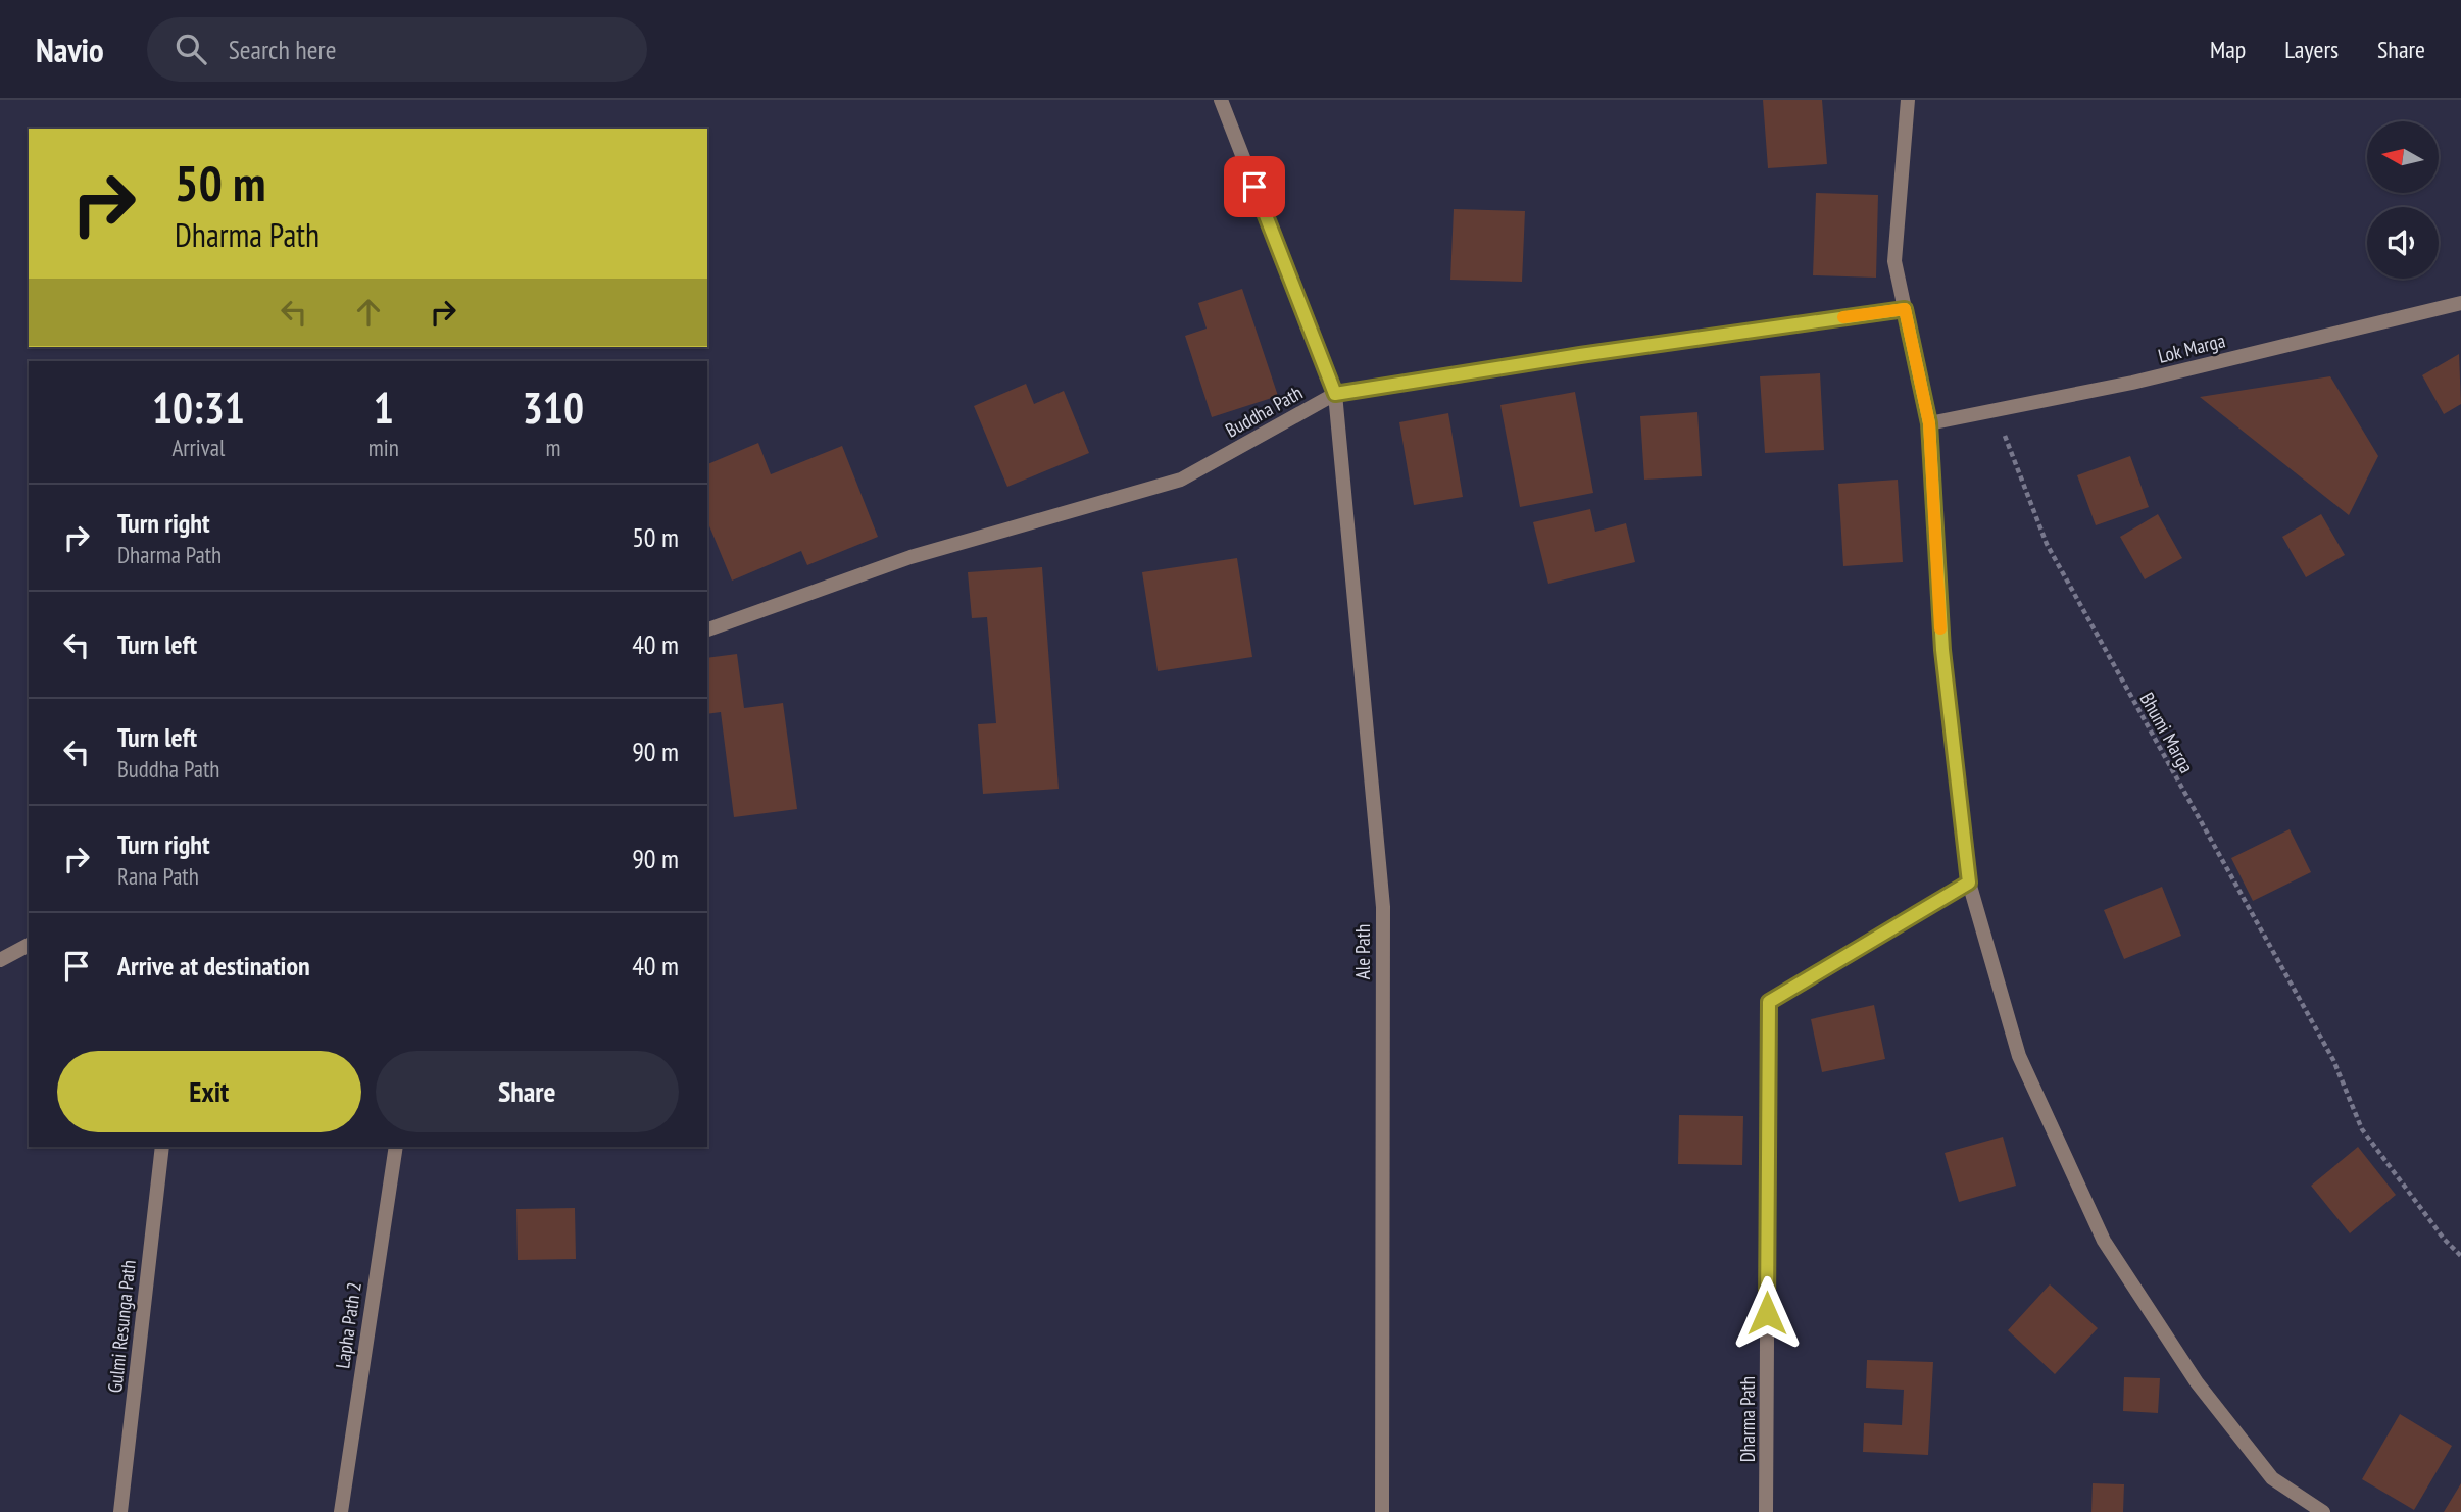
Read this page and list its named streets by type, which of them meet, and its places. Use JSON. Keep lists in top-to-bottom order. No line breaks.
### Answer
{"streets":{"street":["Lok Marga","Buddha Path","Ale Path","Lapha Path 2","Gulmi Resunga Path","Dharma Path"],"path":["Bhumi Marga"]},"crossings":[["Lok Marga","Bhumi Marga"],["Buddha Path","Ale Path"]],"north":"left","page":{"header":"Navio","search":"Search here","nav":["Map","Layers","Share"],"turn":["50 m","Dharma Path"],"eta":["10:31","Arrival","1","min","310","m"],"list":[{"name":"Turn right","note":"Dharma Path","value":"50 m"},{"name":"Turn left","value":"40 m"},{"name":"Turn left","note":"Buddha Path","value":"90 m"},{"name":"Turn right","note":"Rana Path","value":"90 m"},{"name":"Arrive at destination","value":"40 m"}],"buttons":["Exit","Share"]}}
